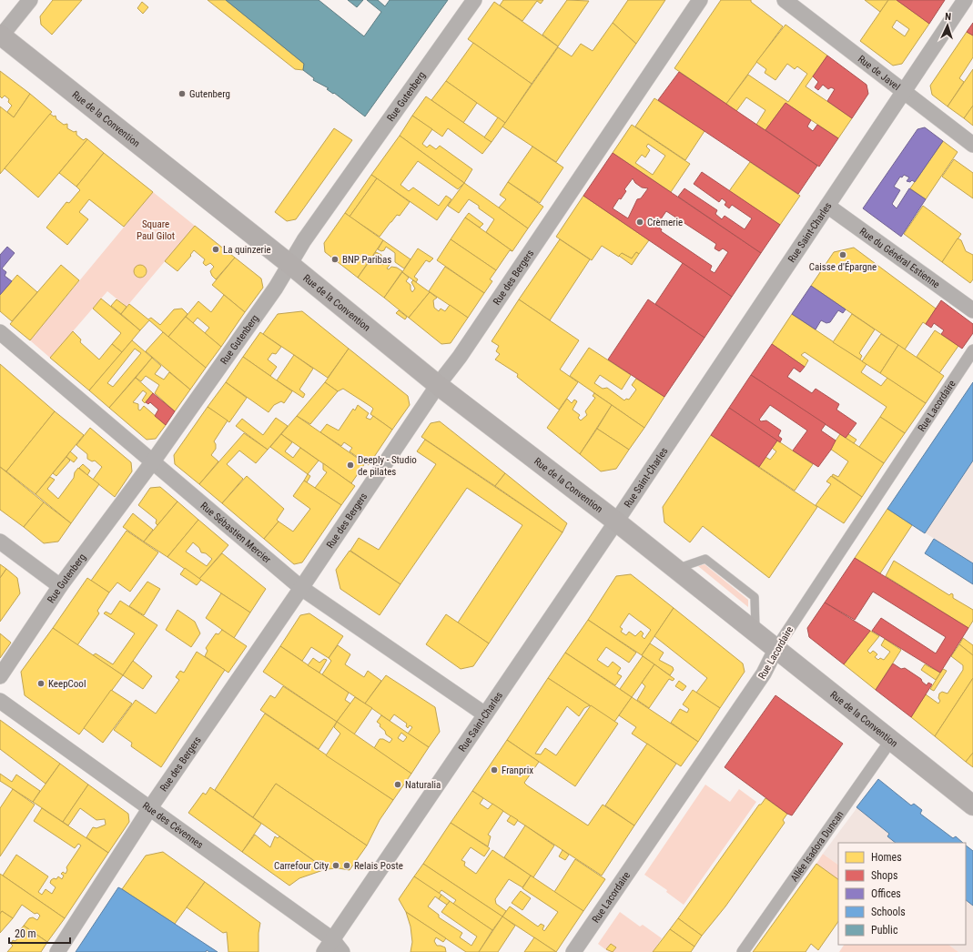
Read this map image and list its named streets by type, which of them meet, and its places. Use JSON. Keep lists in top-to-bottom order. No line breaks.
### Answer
{"streets":{"main road":["Rue de la Convention"],"street":["Rue de Javel","Rue Gutenberg","Rue Saint-Charles","Rue du Général Estienne","Rue des Bergers","Rue Lacordaire","Rue Sébastien Mercier","Rue des Cévennes","Allée Isadora Duncan"]},"crossings":[["Rue de Javel","Rue Saint-Charles"],["Rue Gutenberg","Rue de la Convention"],["Rue Gutenberg","Rue Sébastien Mercier"],["Rue de la Convention","Rue Saint-Charles"],["Rue de la Convention","Rue des Bergers"],["Rue de la Convention","Rue Lacordaire"],["Rue de la Convention","Allée Isadora Duncan"],["Rue Saint-Charles","Rue du Général Estienne"],["Rue Saint-Charles","Rue Sébastien Mercier"],["Rue Saint-Charles","Rue des Cévennes"],["Rue des Bergers","Rue Sébastien Mercier"],["Rue des Bergers","Rue des Cévennes"]],"parks":["Square Paul Gilot"],"places":["Gutenberg","Crèmerie","La quinzerie","Caisse d'Épargne","BNP Paribas","Deeply - Studio de pilates","KeepCool","Franprix","Naturalia","Carrefour City","Relais Poste"],"legend":["Homes","Shops","Offices","Schools","Public"],"scale_bar":"20 m","north":"top"}
